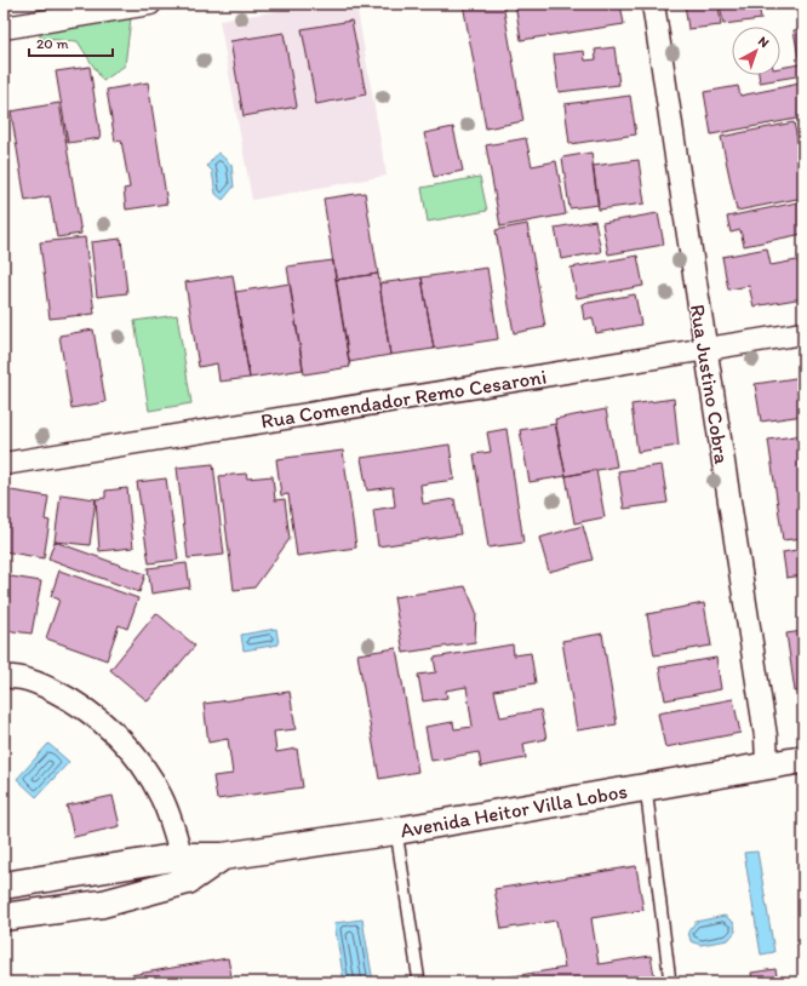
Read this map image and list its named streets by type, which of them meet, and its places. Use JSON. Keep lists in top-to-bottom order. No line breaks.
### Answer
{"streets":{"street":["Rua Justino Cobra","Rua Comendador Remo Cesaroni","Avenida Heitor Villa Lobos"]},"crossings":[["Rua Justino Cobra","Rua Comendador Remo Cesaroni"],["Rua Justino Cobra","Avenida Heitor Villa Lobos"]],"scale_bar":"20 m","north":"top right"}
